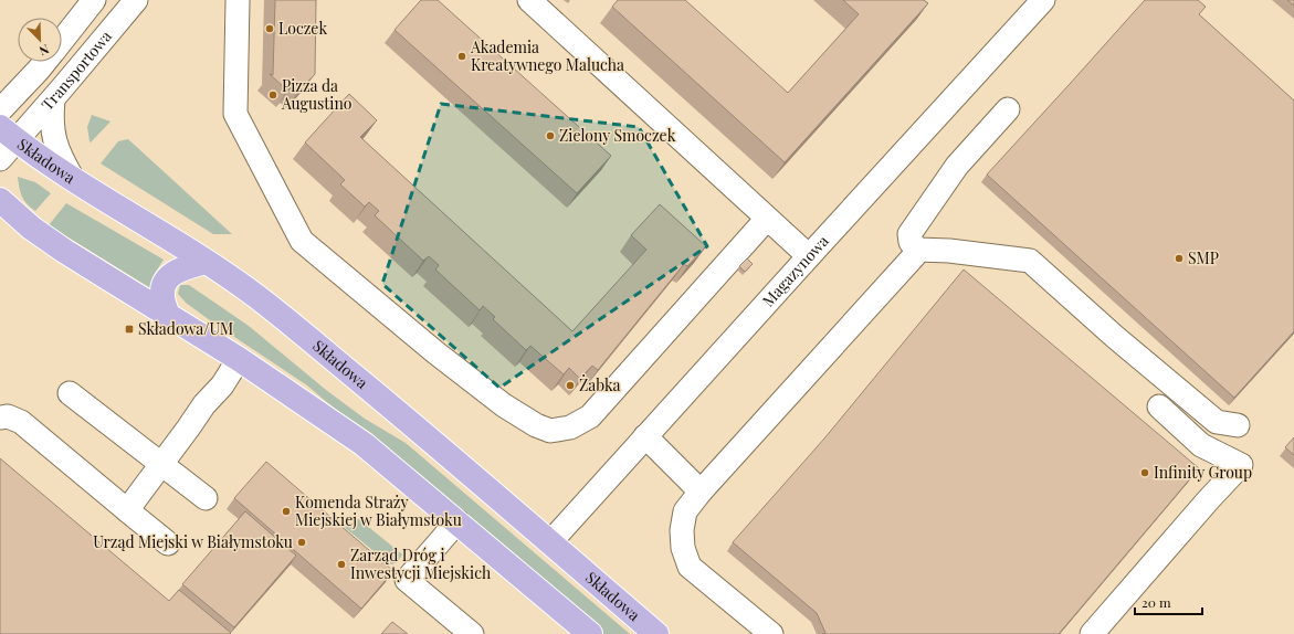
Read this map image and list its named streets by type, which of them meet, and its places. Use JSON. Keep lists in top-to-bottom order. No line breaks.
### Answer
{"streets":{"main road":["Składowa"],"street":["Transportowa","Magazynowa"]},"crossings":[["Transportowa","Składowa"],["Składowa","Magazynowa"]],"places":{"other":["Loczek","Akademia Kreatywnego Malucha","Pizza da Augustino","Zielony Smoczek","SMP","Żabka","Infinity Group","Komenda Straży Miejskiej w Białymstoku","Urząd Miejski w Białymstoku","Zarząd Dróg i Inwestycji Miejskich"],"transit":["Składowa/UM"]},"scale_bar":"20 m","north":"bottom right"}
